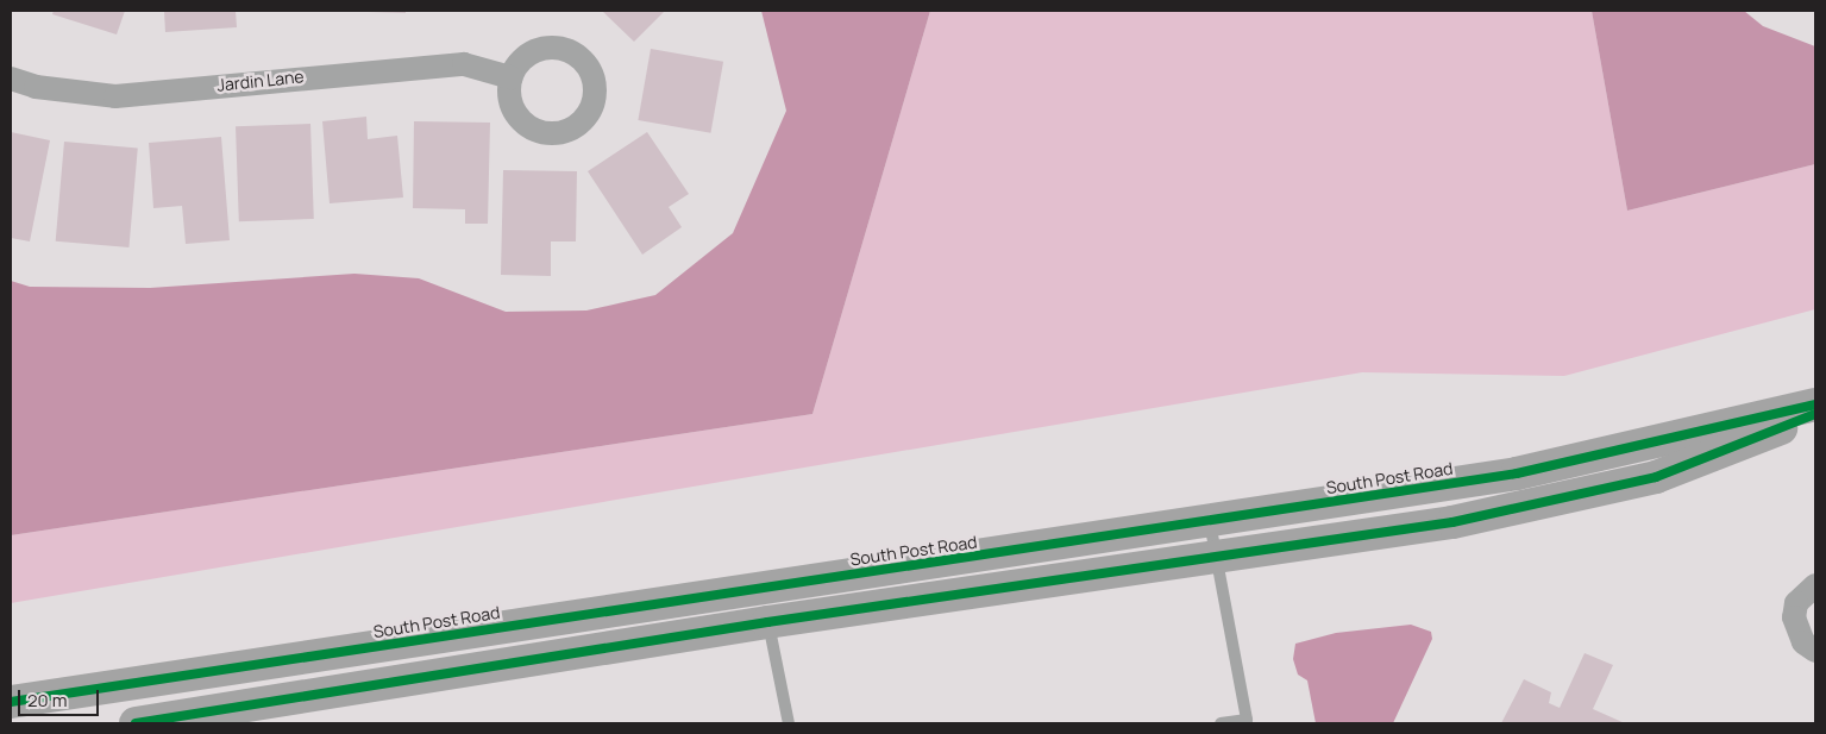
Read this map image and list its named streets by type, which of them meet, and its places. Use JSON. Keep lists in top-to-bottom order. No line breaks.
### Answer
{"streets":{"street":["Jardin Lane","South Post Road"]},"scale_bar":"20 m"}
